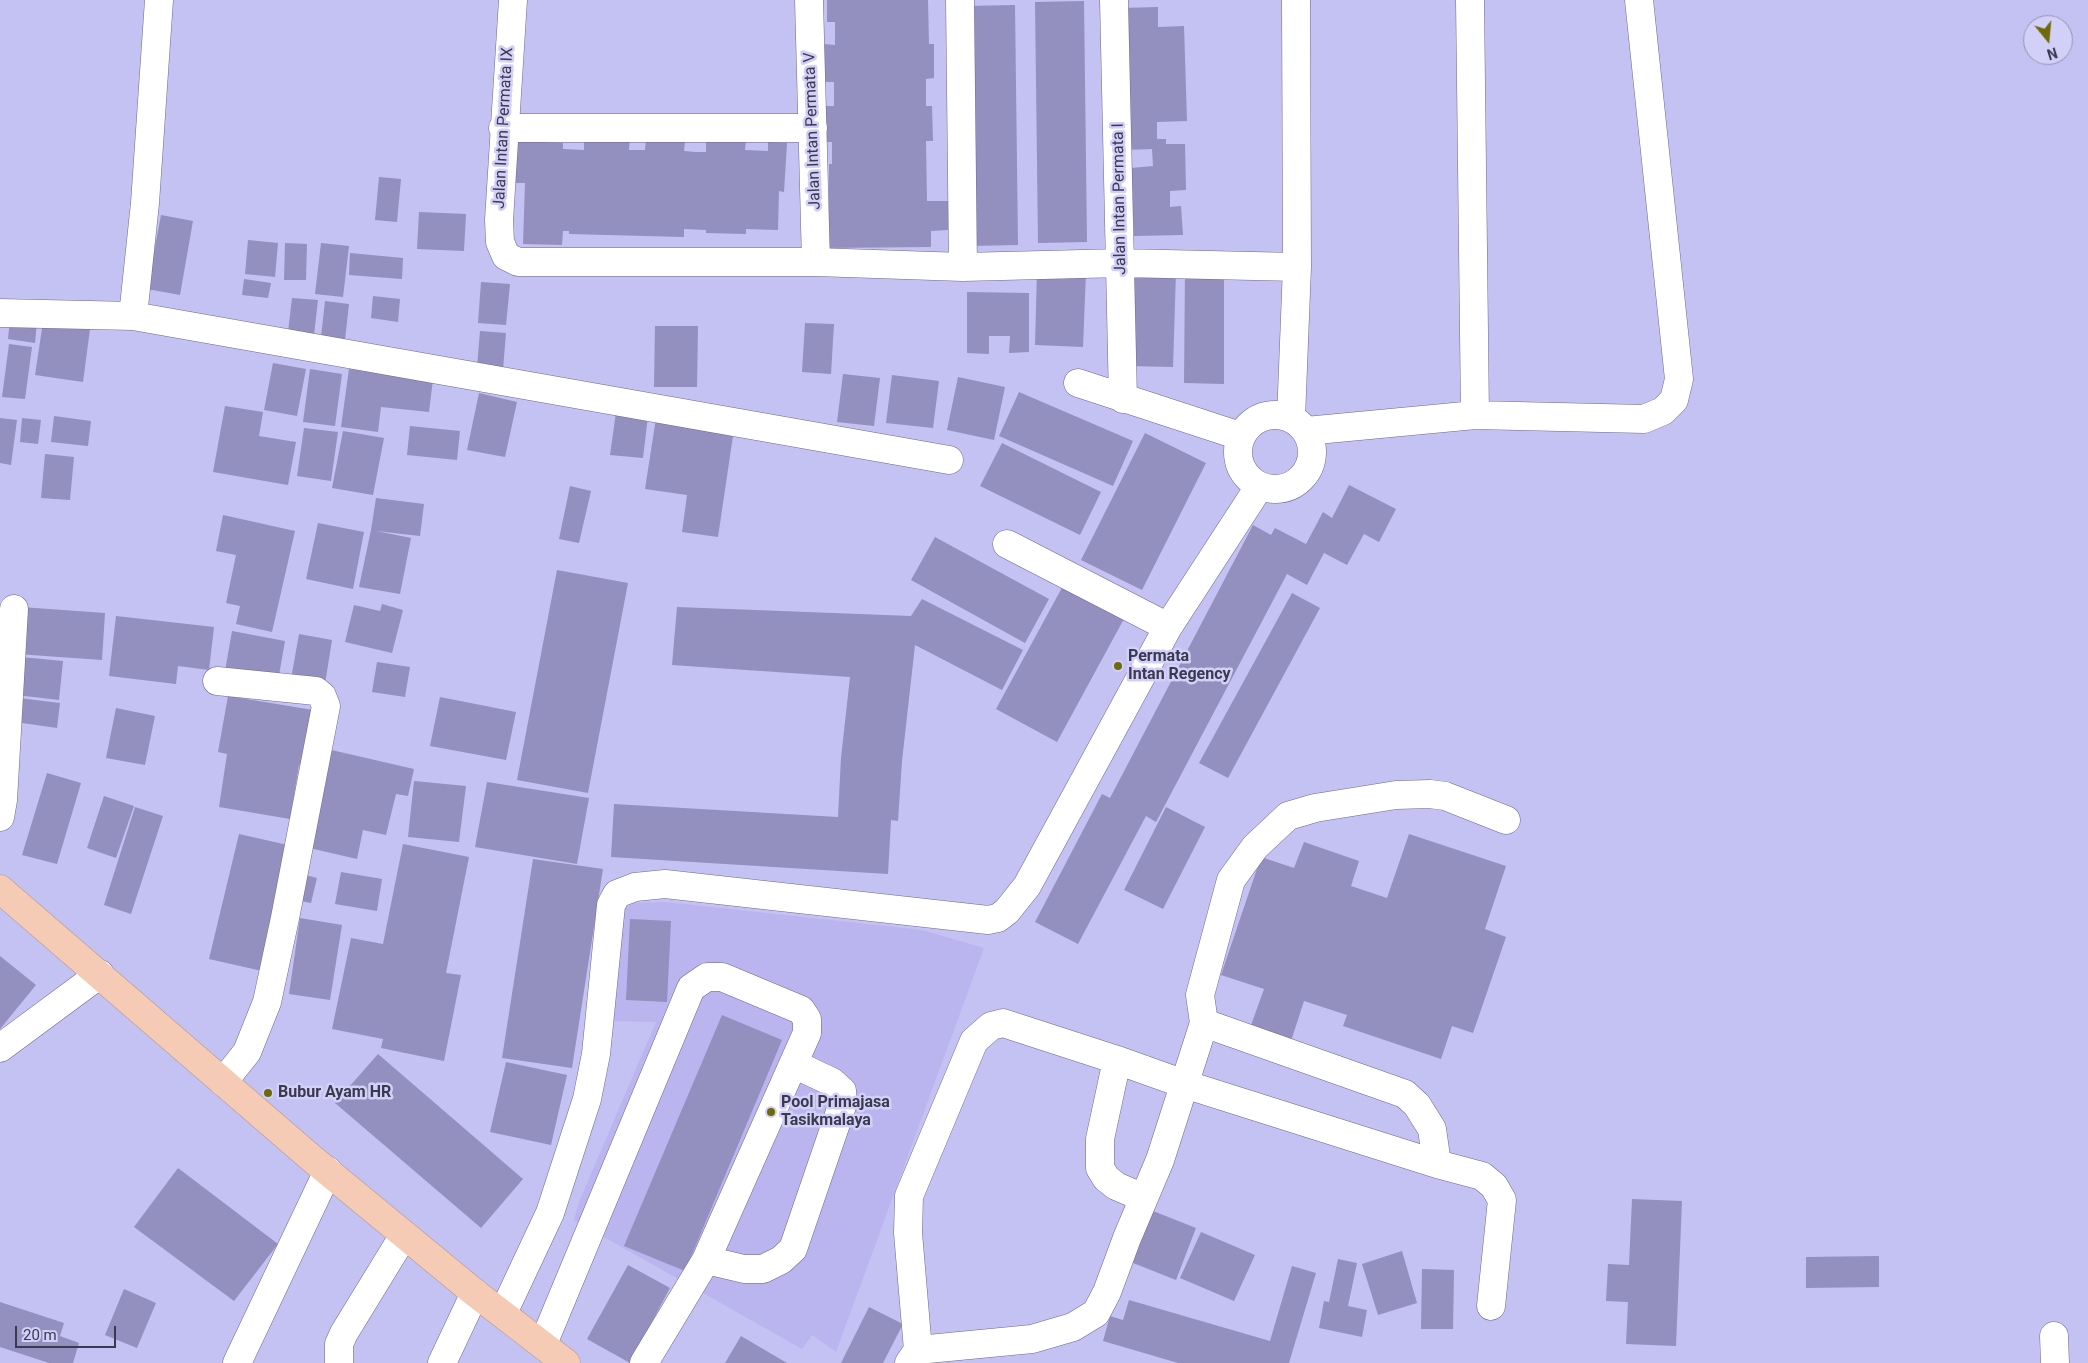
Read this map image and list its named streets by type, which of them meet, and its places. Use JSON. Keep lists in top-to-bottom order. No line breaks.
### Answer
{"streets":{"street":["Jalan Intan Permata IX","Jalan Intan Permata V","Jalan Intan Permata I"]},"crossings":[["Jalan Intan Permata IX","Jalan Intan Permata V"]],"places":["Permata Intan Regency","Bubur Ayam HR","Pool Primajasa Tasikmalaya"],"scale_bar":"20 m","north":"bottom"}
